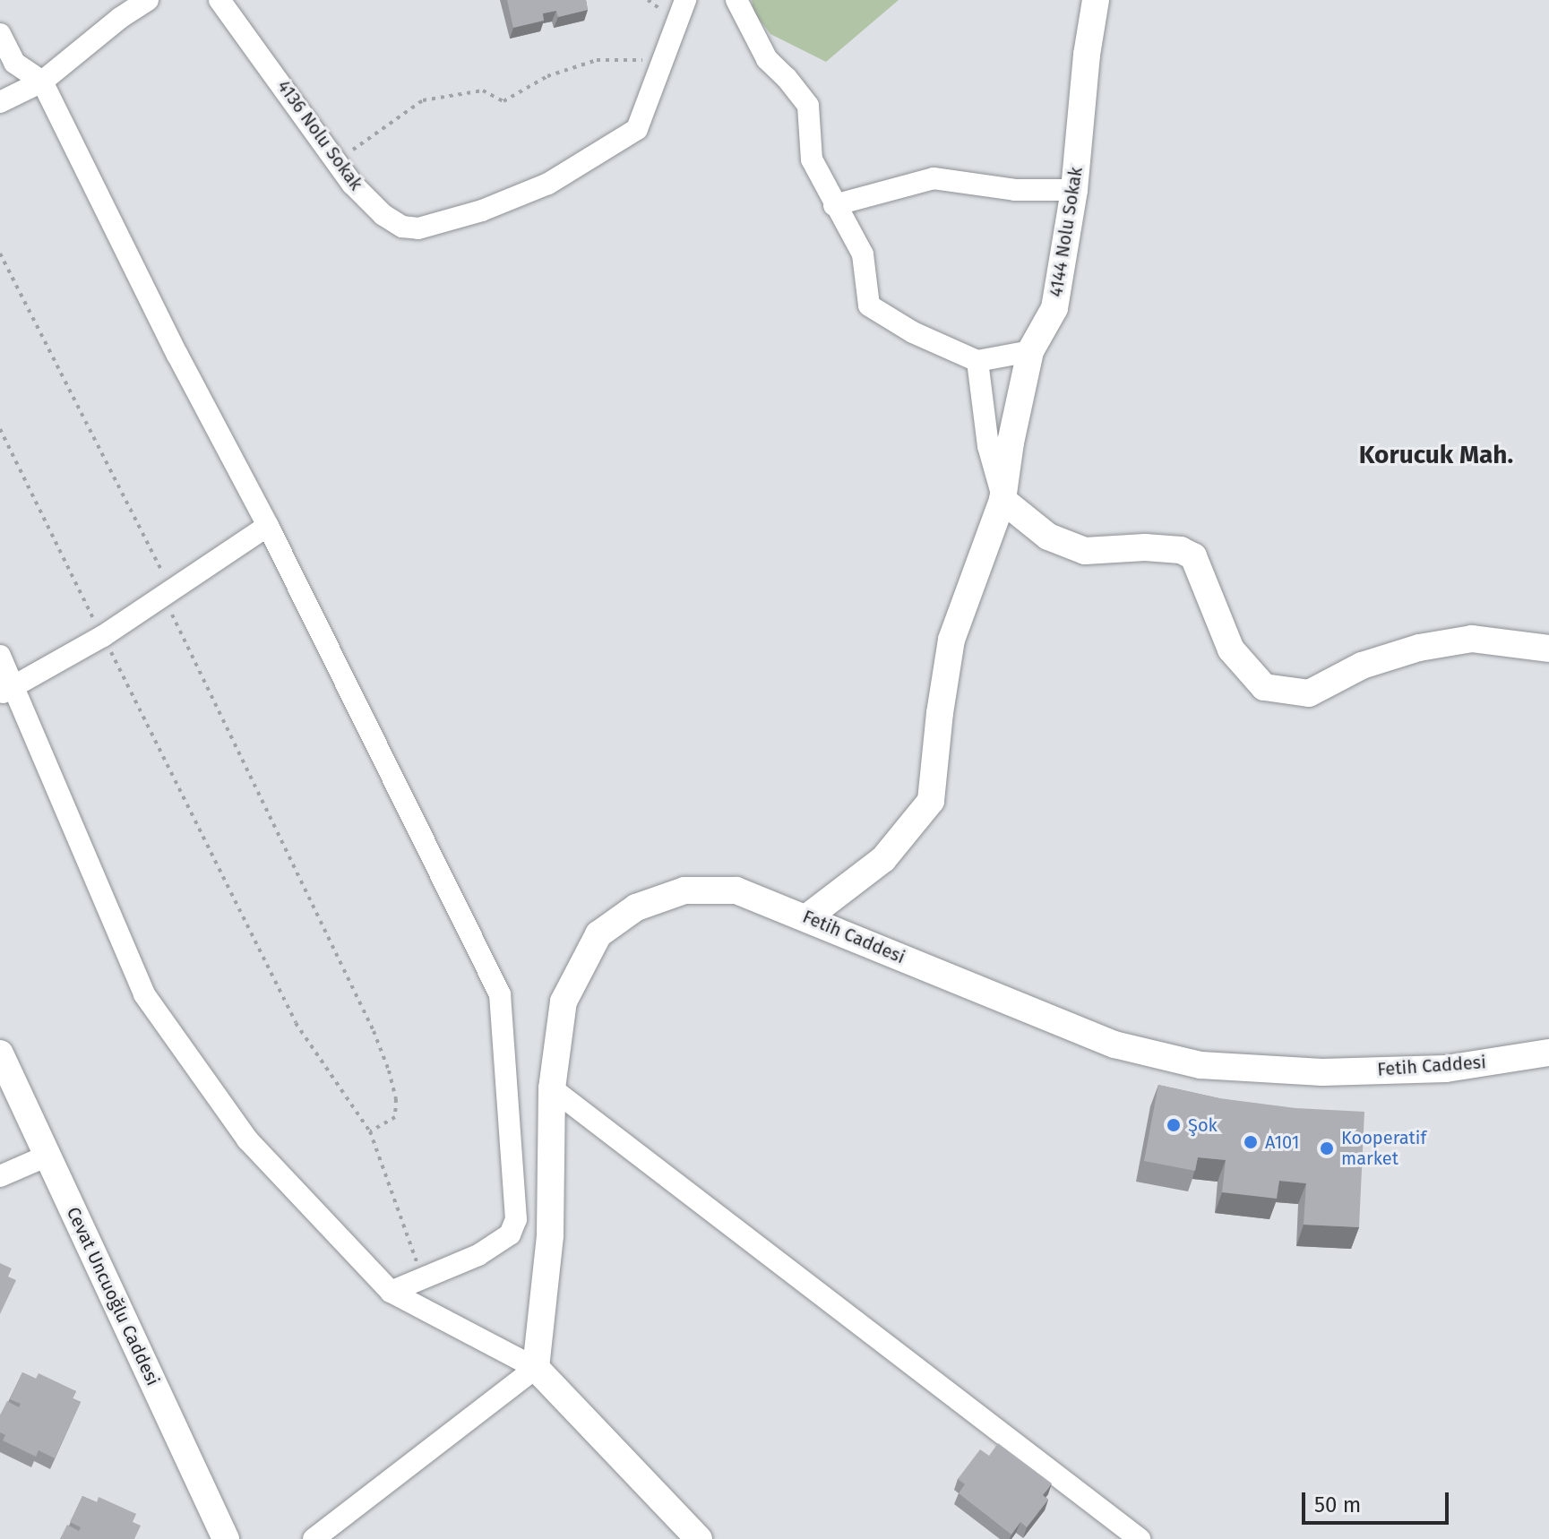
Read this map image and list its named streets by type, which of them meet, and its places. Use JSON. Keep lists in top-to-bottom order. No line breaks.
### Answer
{"streets":{"street":["4136 Nolu Sokak","4144 Nolu Sokak","Fetih Caddesi","Cevat Uncuoğlu Caddesi"]},"crossings":[["4144 Nolu Sokak","Fetih Caddesi"]],"districts":["Korucuk Mah."],"places":["Şok","A101","Kooperatif market"],"scale_bar":"50 m"}
